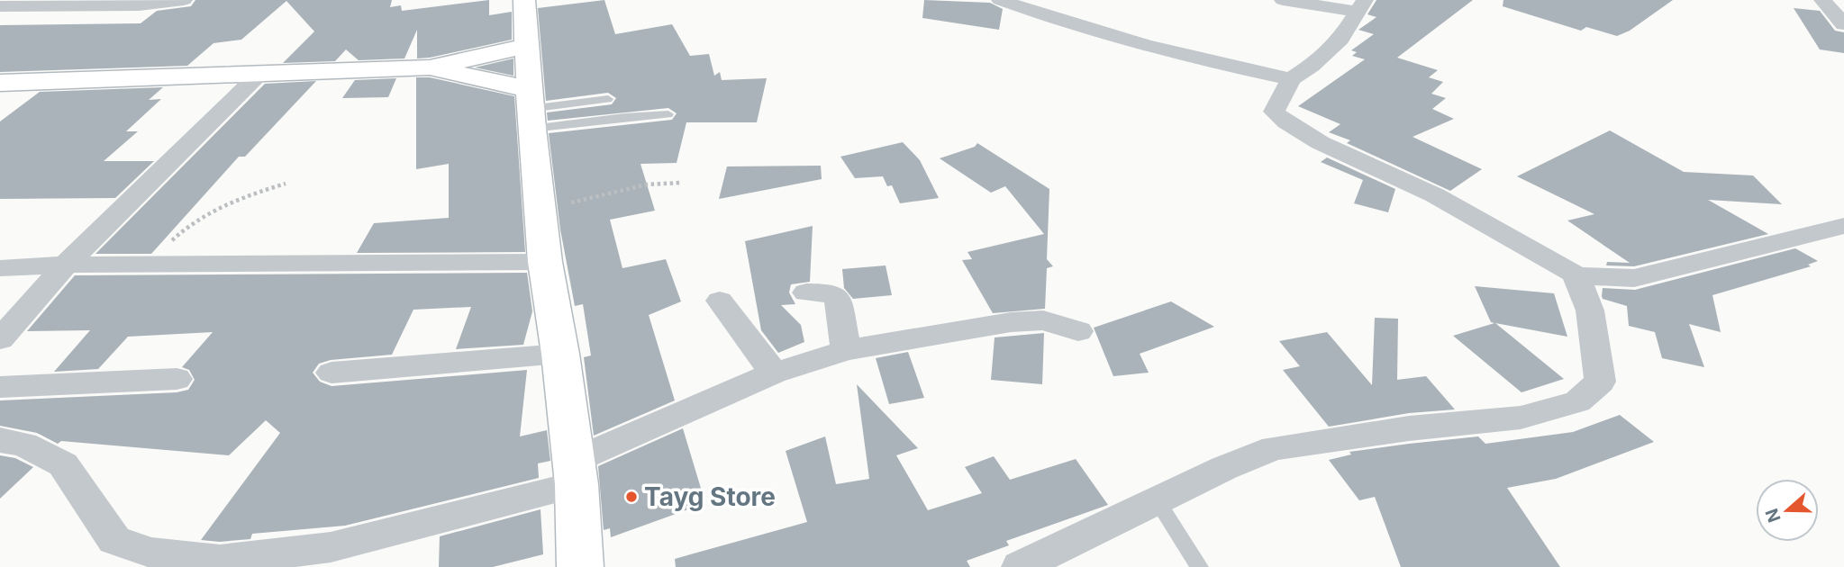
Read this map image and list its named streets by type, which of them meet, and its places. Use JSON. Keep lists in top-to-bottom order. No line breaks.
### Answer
{"places":["Tayg Store"],"north":"left"}
